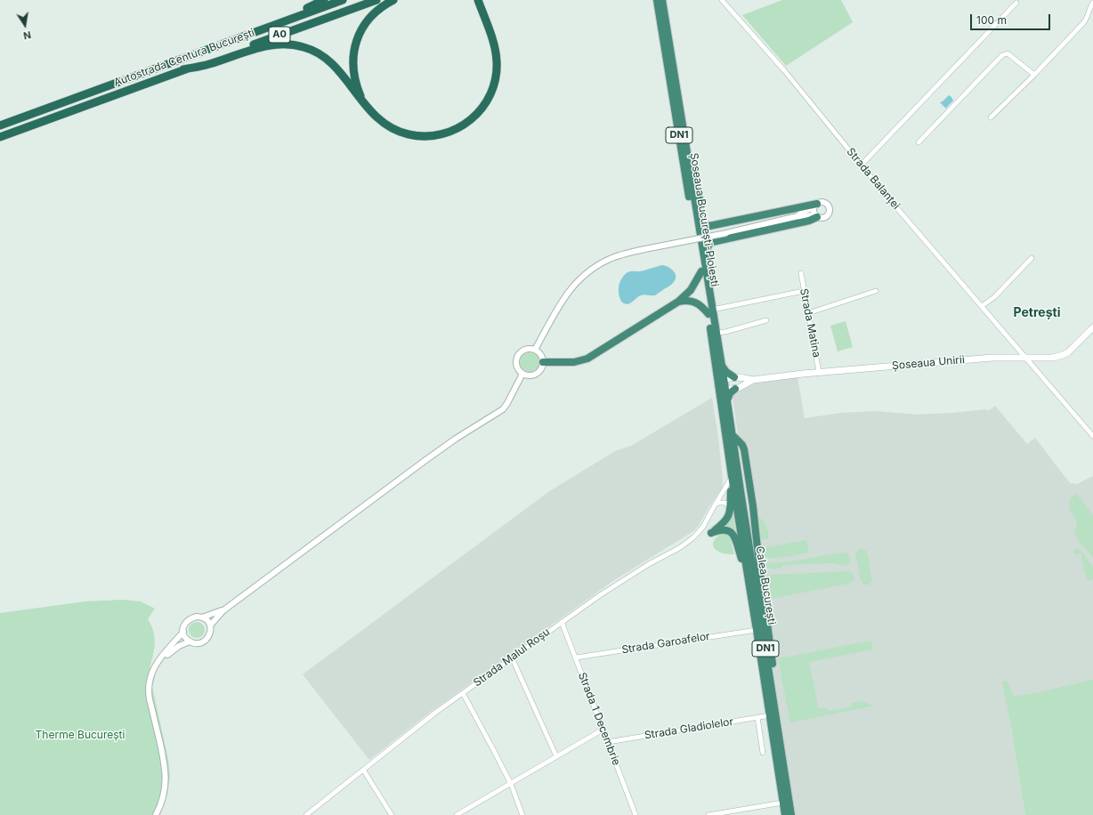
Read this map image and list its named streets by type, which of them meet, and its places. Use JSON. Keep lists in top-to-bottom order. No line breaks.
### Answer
{"streets":{"highway":["A0","Autostrada Centura București","DN1","Șoseaua București-Ploiești","Calea București"],"main road":["Șoseaua Unirii"],"street":["Strada Balanței","Strada Matina","Strada Garoafelor","Strada Malul Roșu","Strada 1 Decembrie","Strada Gladiolelor"]},"crossings":[["Strada Balanței","Șoseaua Unirii"],["Șoseaua București-Ploiești","Calea București"],["Strada Matina","Șoseaua Unirii"],["Calea București","Strada Garoafelor"],["Calea București","Strada Malul Roșu"],["Calea București","Strada Gladiolelor"],["Strada Garoafelor","Strada 1 Decembrie"],["Strada Malul Roșu","Strada 1 Decembrie"],["Strada 1 Decembrie","Strada Gladiolelor"]],"districts":["Petrești"],"parks":["Therme București"],"scale_bar":"100 m","north":"bottom"}
